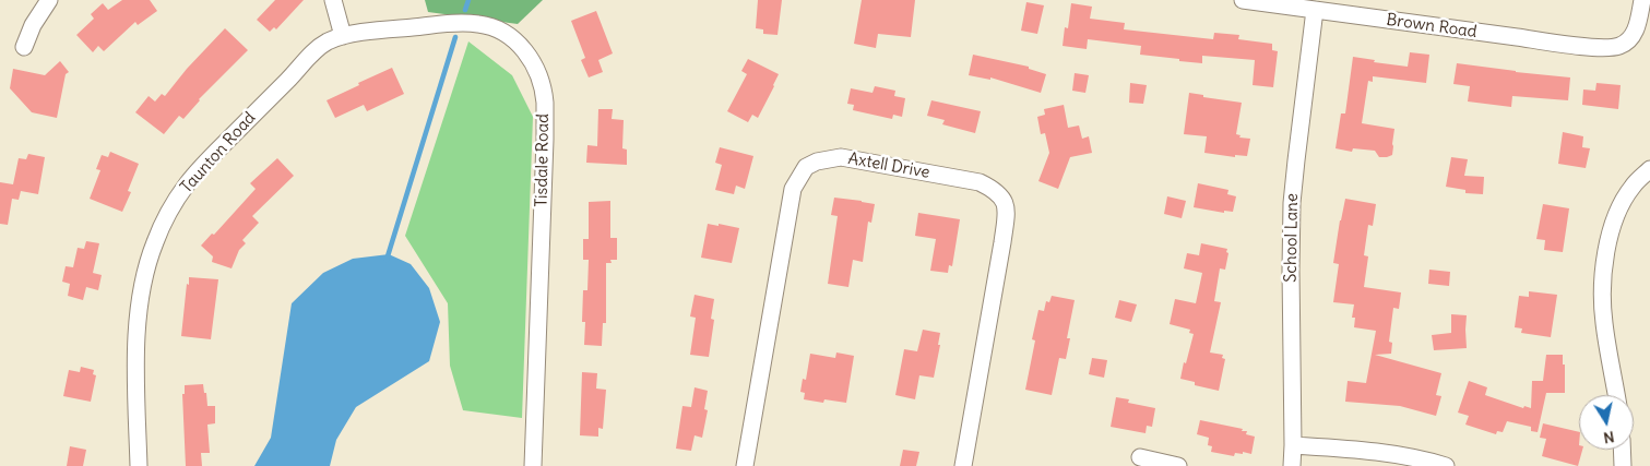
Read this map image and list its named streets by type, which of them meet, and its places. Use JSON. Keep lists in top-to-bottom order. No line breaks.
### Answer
{"streets":{"street":["Brown Road","Taunton Road","Tisdale Road","Axtell Drive","School Lane"]},"crossings":[["Brown Road","School Lane"],["Taunton Road","Tisdale Road"]],"north":"bottom"}
